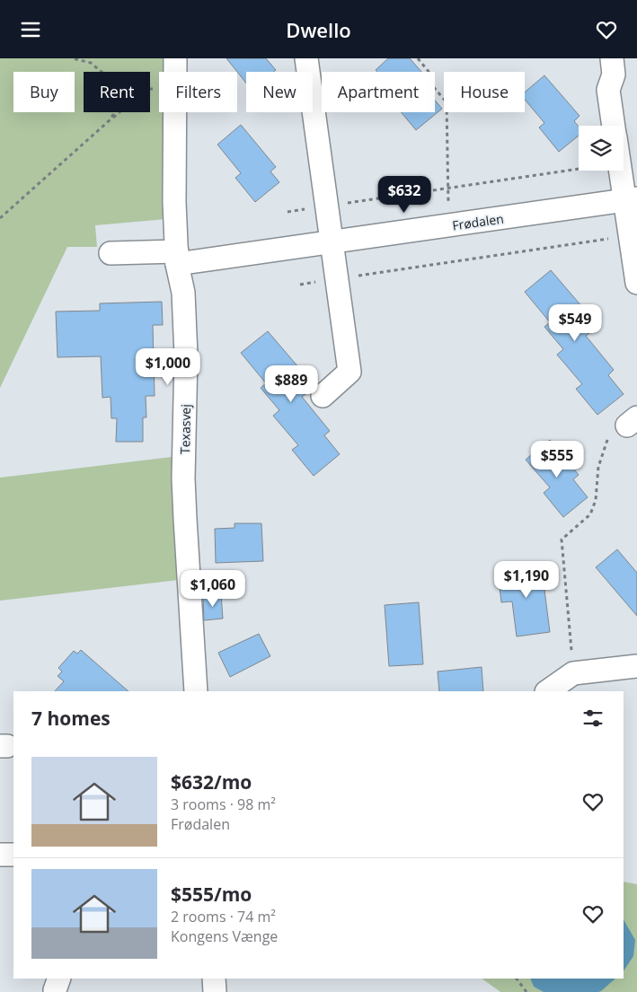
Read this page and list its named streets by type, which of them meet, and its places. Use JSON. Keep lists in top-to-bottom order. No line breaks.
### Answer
{"streets":{"street":["Frødalen","Texasvej"]},"crossings":[["Frødalen","Texasvej"]],"page":{"header":"Dwello","chip":["Buy","Rent","Filters","New","Apartment","House"],"price":["$632","$549","$1,000","$889","$555","$1,190","$1,060"],"heading":"7 homes","list":[{"name":"$632/mo","note":"3 rooms · 98 m² · Frødalen"},{"name":"$555/mo","note":"2 rooms · 74 m² · Kongens Vænge"}]}}
